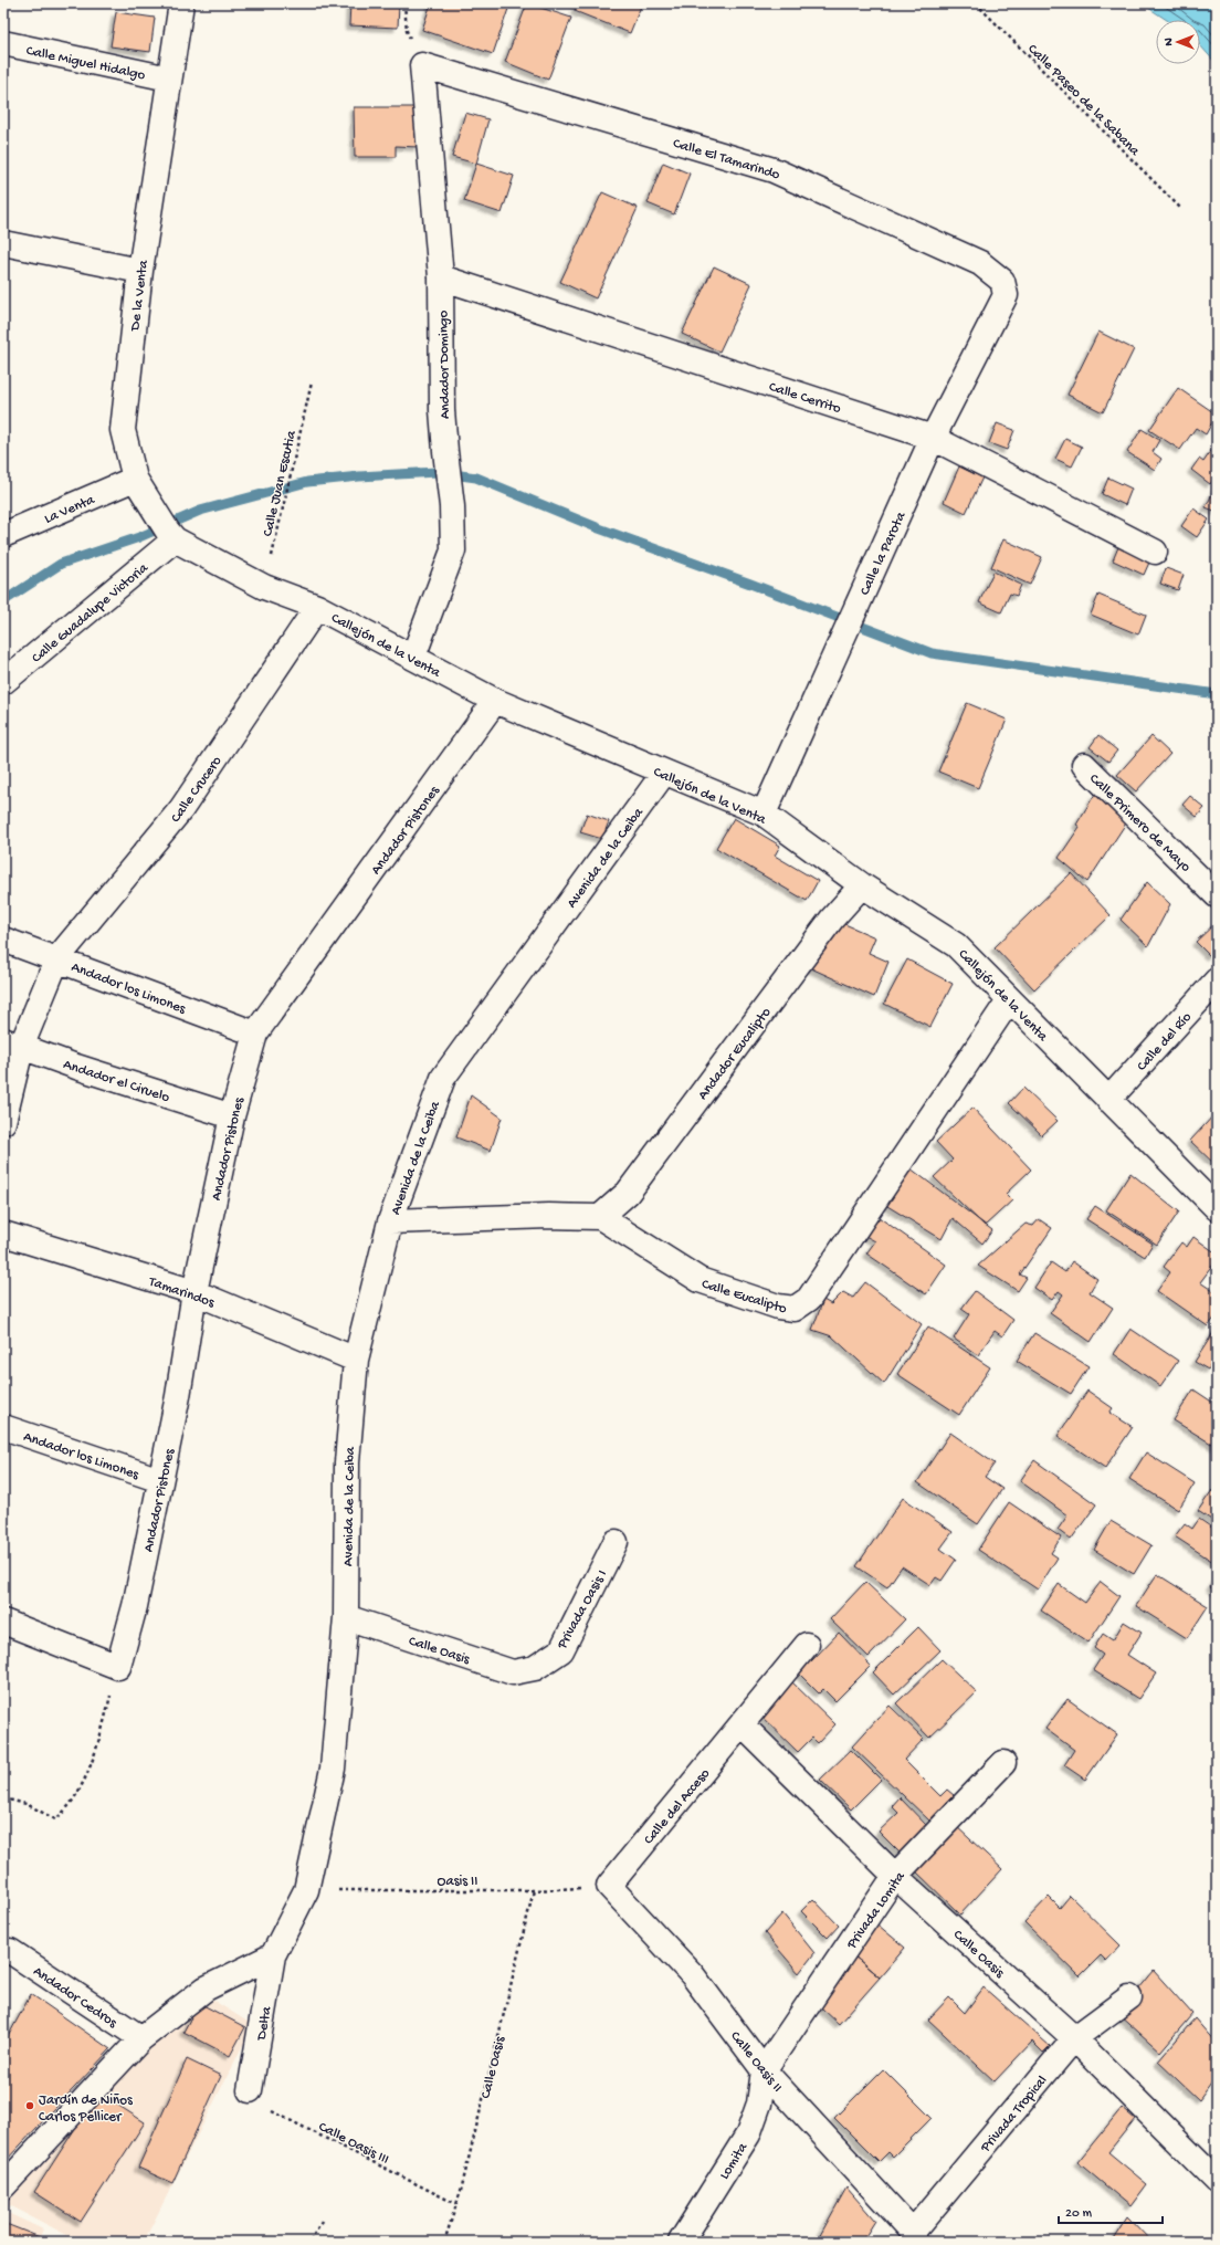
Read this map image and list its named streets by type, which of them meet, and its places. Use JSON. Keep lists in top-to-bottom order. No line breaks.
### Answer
{"streets":{"street":["Calle Miguel Hidalgo","Calle El Tamarindo","De la Venta","Andador Domingo","Calle Cerrito","La Venta","Calle la Parota","Calle Guadalupe Victoria","Callejón de la Venta","Calle Crucero","Calle Primero de Mayo","Andador Pistones","Avenida de la Ceiba","Andador los Limones","Calle del Río","Andador Eucalipto","Andador el Ciruelo","Tamarindos","Calle Eucalipto","Privada Oasis I","Calle Oasis","Calle del Acceso","Privada Lomita","Andador Cedros","Delta","Calle Oasis II","Privada Tropical","Lomita"],"path":["Calle Paseo de la Sabana","Calle Juan Escutia","Oasis II","Calle Oasis III"]},"crossings":[["Calle Miguel Hidalgo","De la Venta"],["Calle El Tamarindo","Andador Domingo"],["Calle El Tamarindo","Calle la Parota"],["De la Venta","La Venta"],["De la Venta","Callejón de la Venta"],["Andador Domingo","Calle Cerrito"],["Andador Domingo","Callejón de la Venta"],["Calle Cerrito","Calle la Parota"],["Calle Juan Escutia","Callejón de la Venta"],["Calle la Parota","Callejón de la Venta"],["Calle Guadalupe Victoria","Callejón de la Venta"],["Callejón de la Venta","Calle Crucero"],["Callejón de la Venta","Andador Pistones"],["Callejón de la Venta","Avenida de la Ceiba"],["Callejón de la Venta","Calle del Río"],["Callejón de la Venta","Andador Eucalipto"],["Callejón de la Venta","Calle Eucalipto"],["Calle Crucero","Andador los Limones"],["Calle Crucero","Andador el Ciruelo"],["Andador Pistones","Andador los Limones"],["Andador Pistones","Andador el Ciruelo"],["Andador Pistones","Tamarindos"],["Avenida de la Ceiba","Tamarindos"],["Avenida de la Ceiba","Calle Oasis"],["Avenida de la Ceiba","Oasis II"],["Avenida de la Ceiba","Delta"],["Andador Eucalipto","Calle Eucalipto"],["Privada Oasis I","Calle Oasis"],["Calle Oasis","Calle del Acceso"],["Calle Oasis","Oasis II"],["Calle Oasis","Privada Lomita"],["Calle Oasis","Privada Tropical"],["Calle Oasis","Calle Oasis III"],["Calle del Acceso","Oasis II"],["Calle del Acceso","Calle Oasis II"],["Oasis II","Calle Oasis II"],["Privada Lomita","Calle Oasis II"],["Privada Lomita","Lomita"],["Delta","Calle Oasis III"],["Calle Oasis II","Privada Tropical"],["Calle Oasis II","Lomita"]],"places":["Jardín de Niños Carlos Pellicer"],"scale_bar":"20 m","north":"left"}
